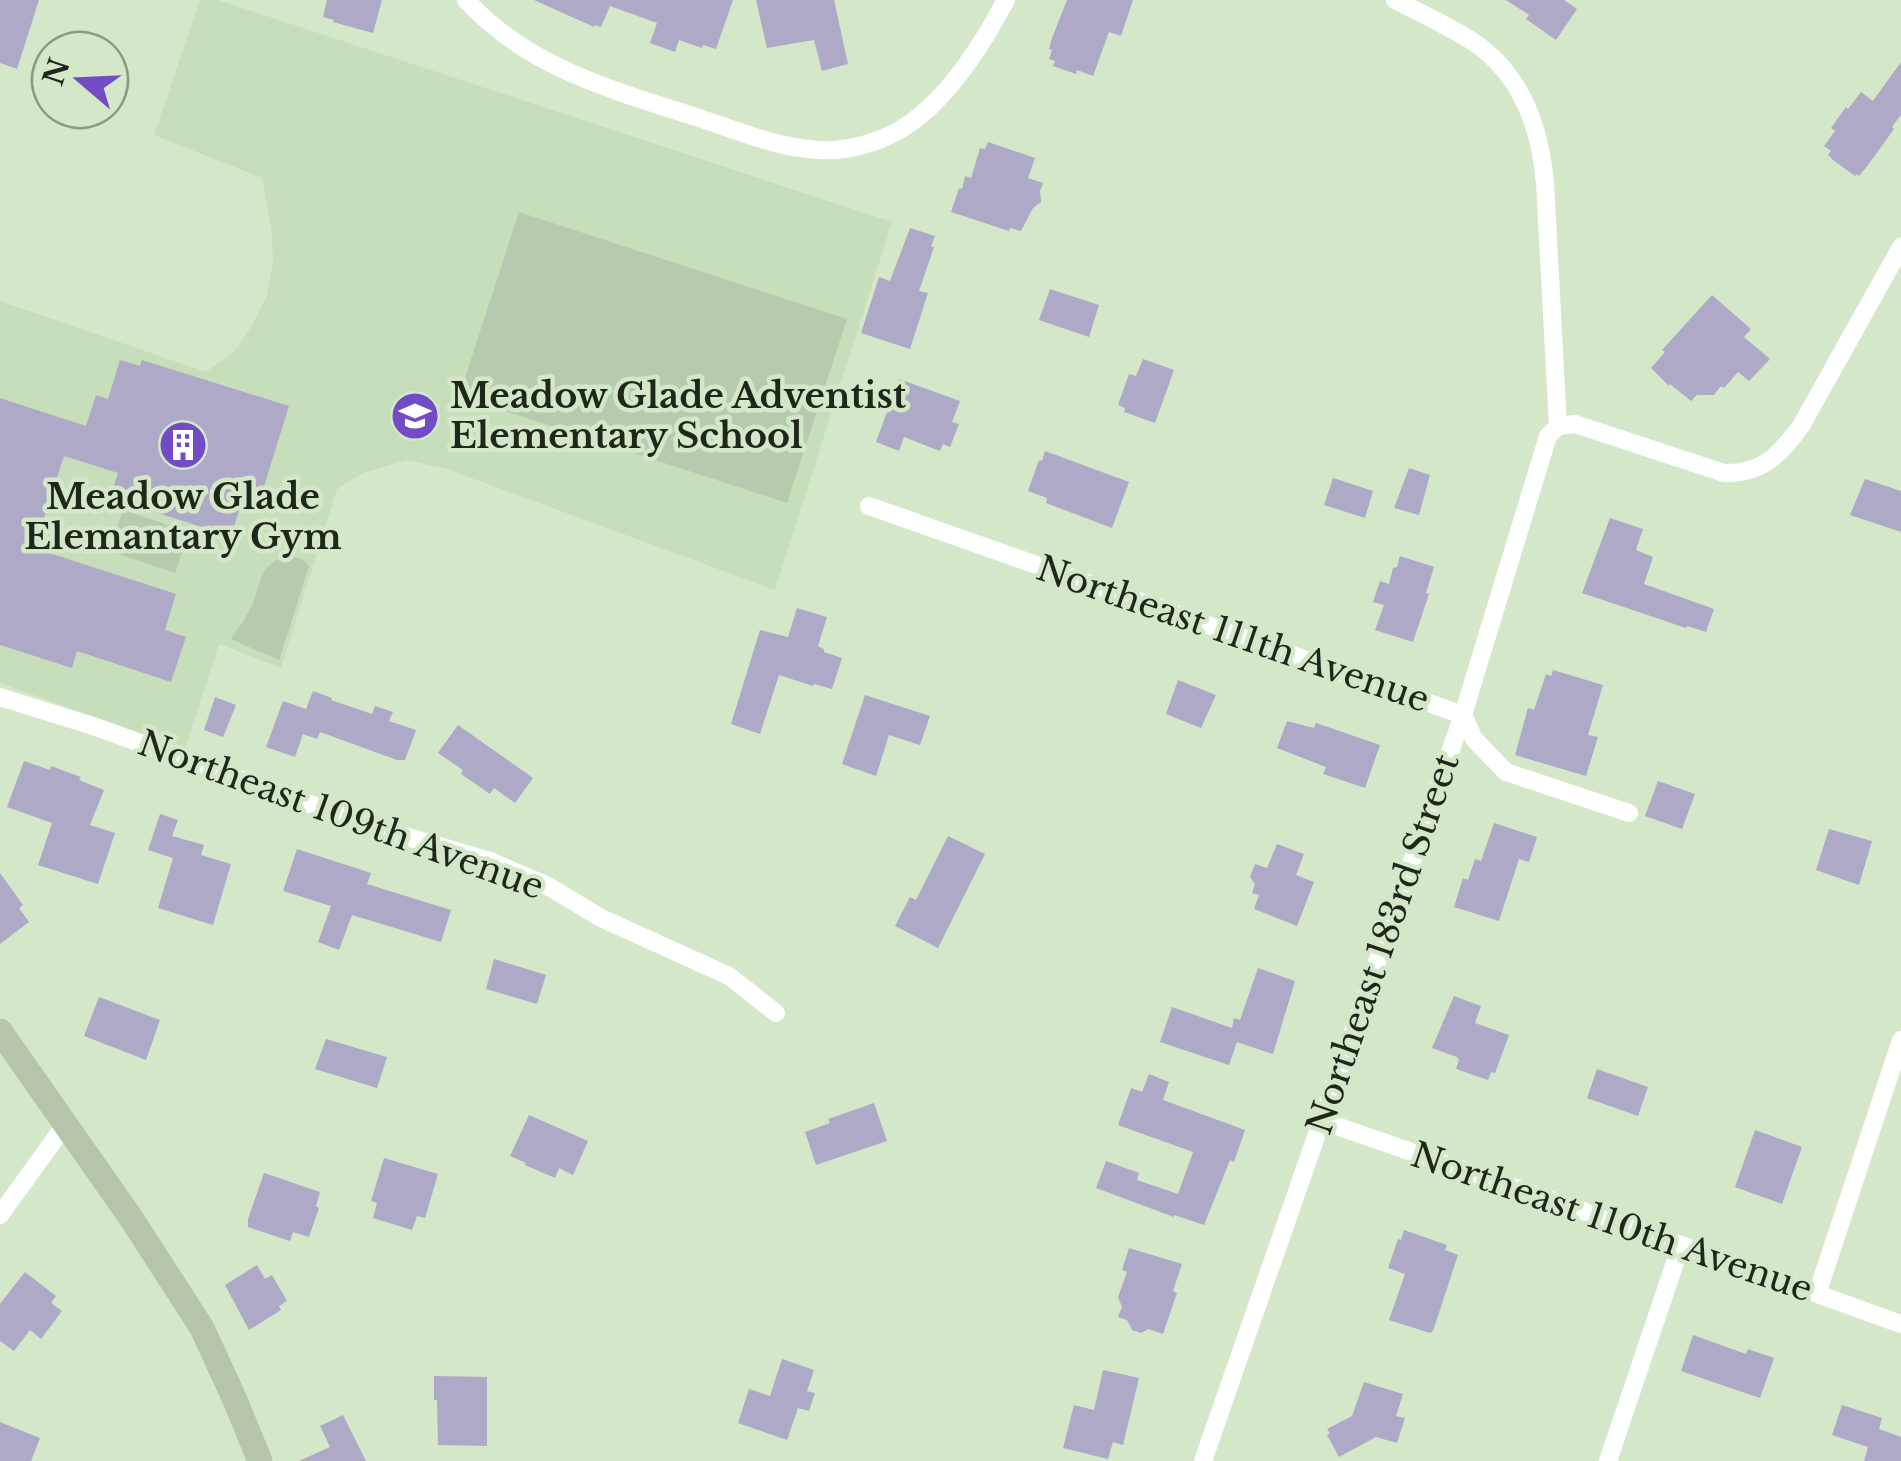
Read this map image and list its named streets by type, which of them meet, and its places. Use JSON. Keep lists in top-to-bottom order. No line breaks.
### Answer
{"streets":{"street":["Northeast 111th Avenue","Northeast 109th Avenue","Northeast 183rd Street","Northeast 110th Avenue"]},"crossings":[["Northeast 111th Avenue","Northeast 183rd Street"],["Northeast 183rd Street","Northeast 110th Avenue"]],"places":{"school or university":["Meadow Glade Adventist Elementary School"],"building":["Meadow Glade Elemantary Gym"]},"north":"left"}
